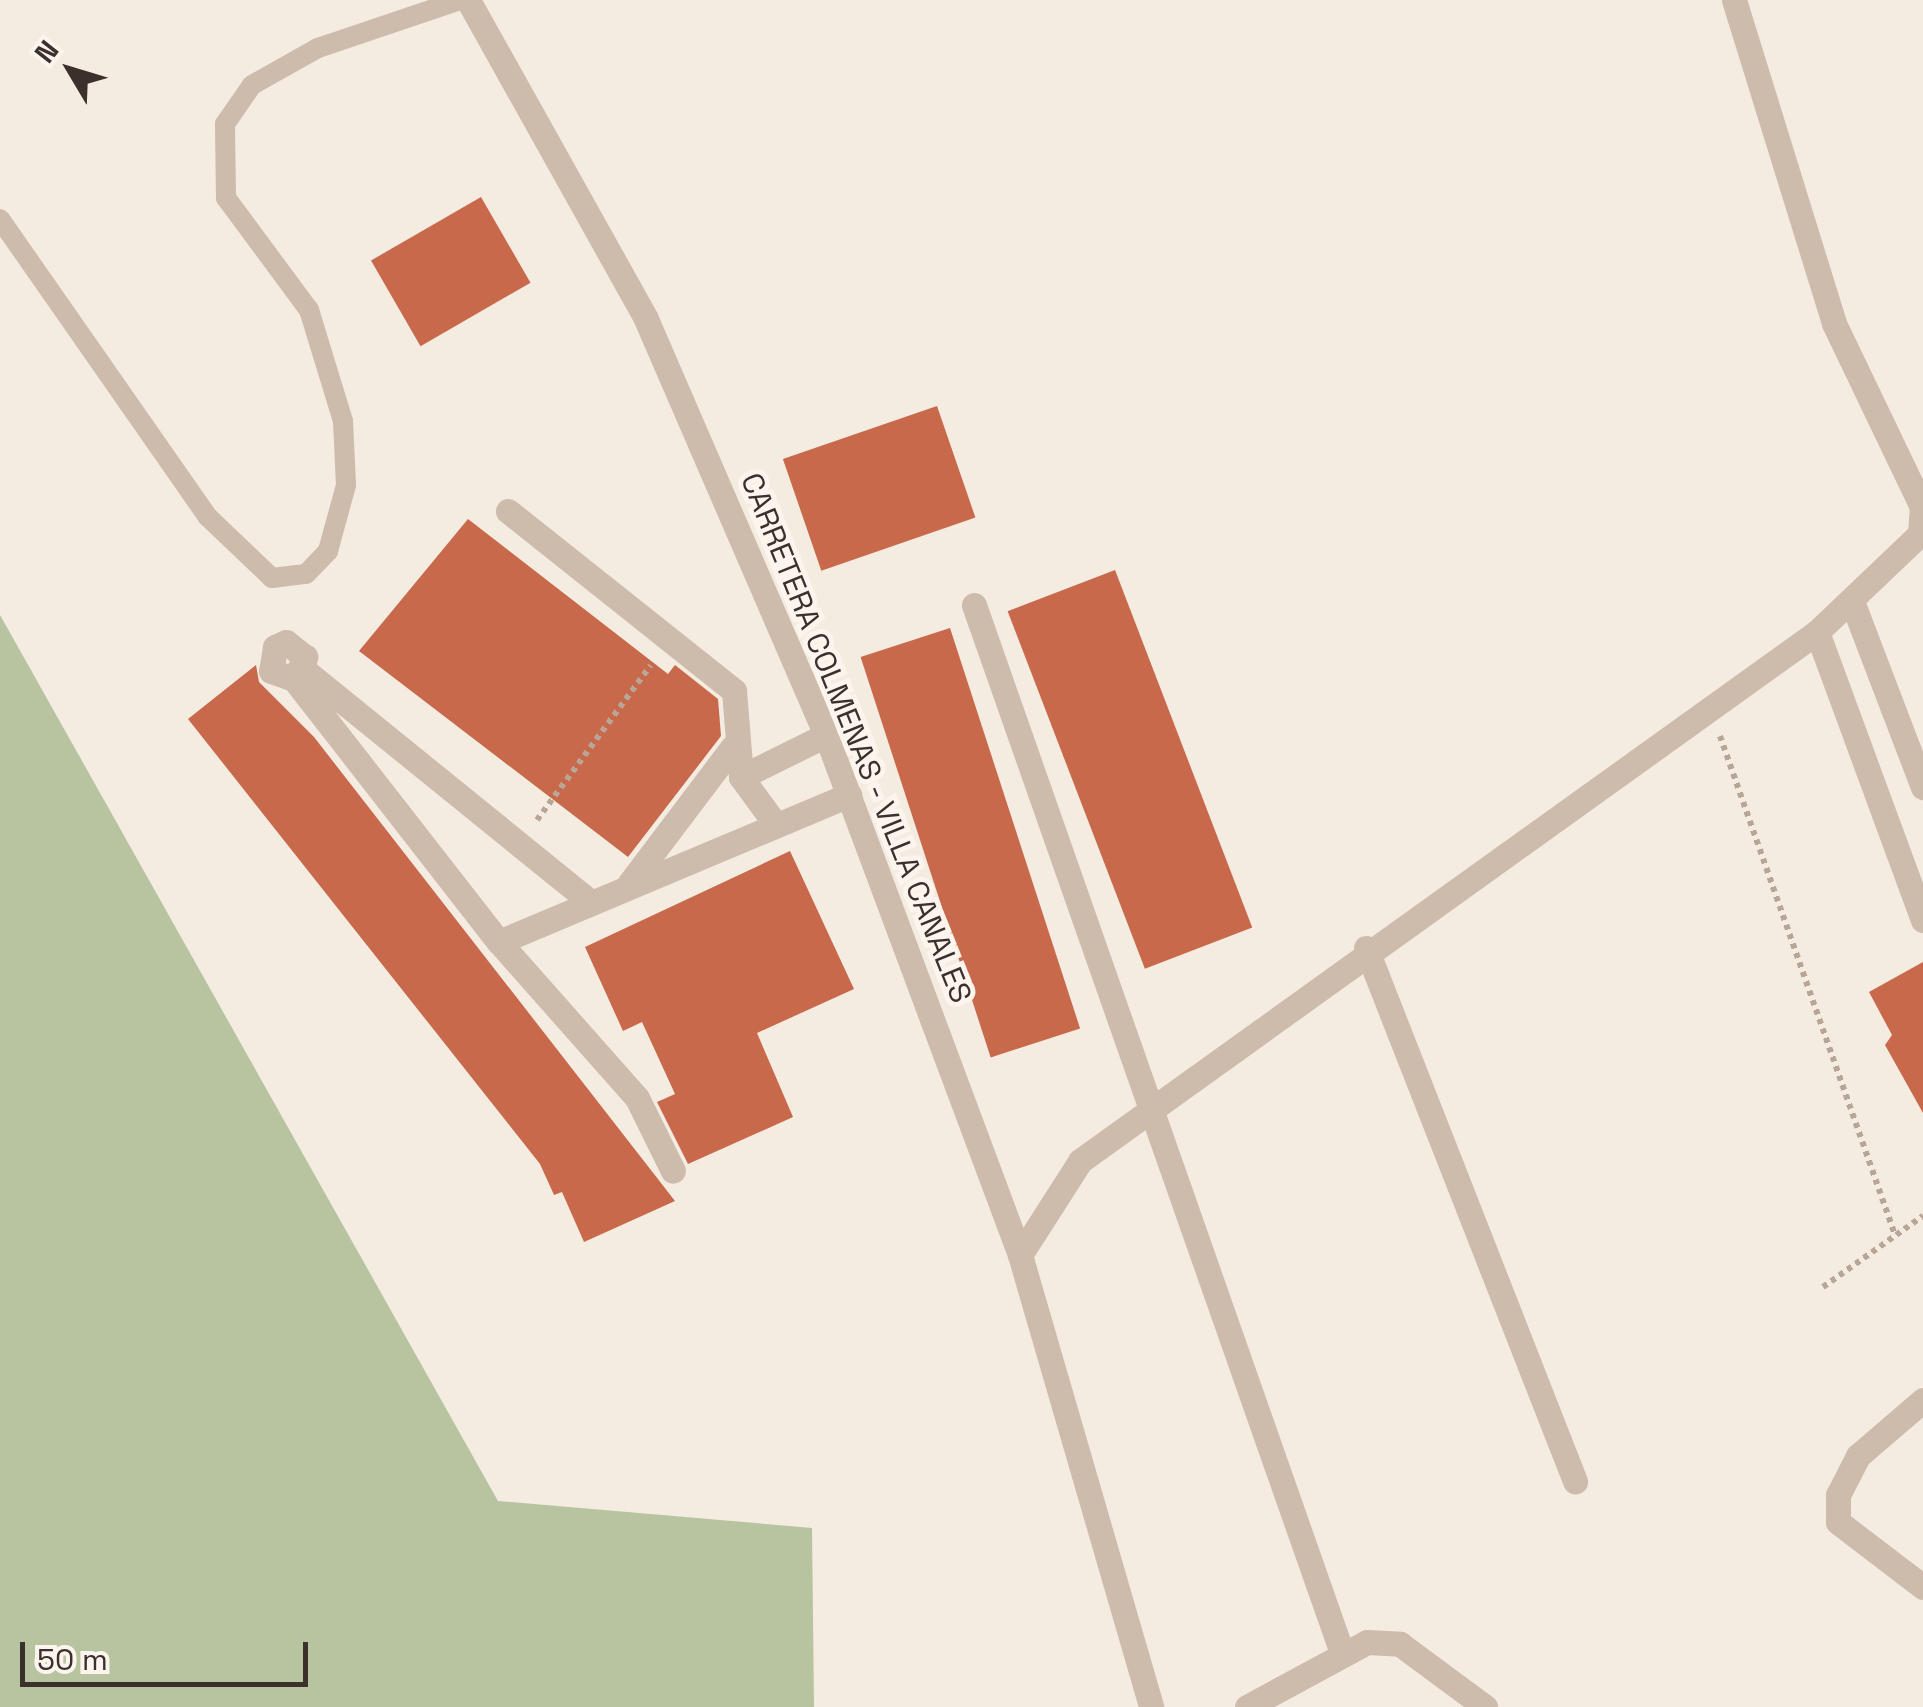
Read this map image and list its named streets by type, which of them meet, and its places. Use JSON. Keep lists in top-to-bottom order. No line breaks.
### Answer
{"streets":{"street":["CARRETERA COLMENAS - VILLA CANALES"]},"scale_bar":"50 m","north":"top left"}
